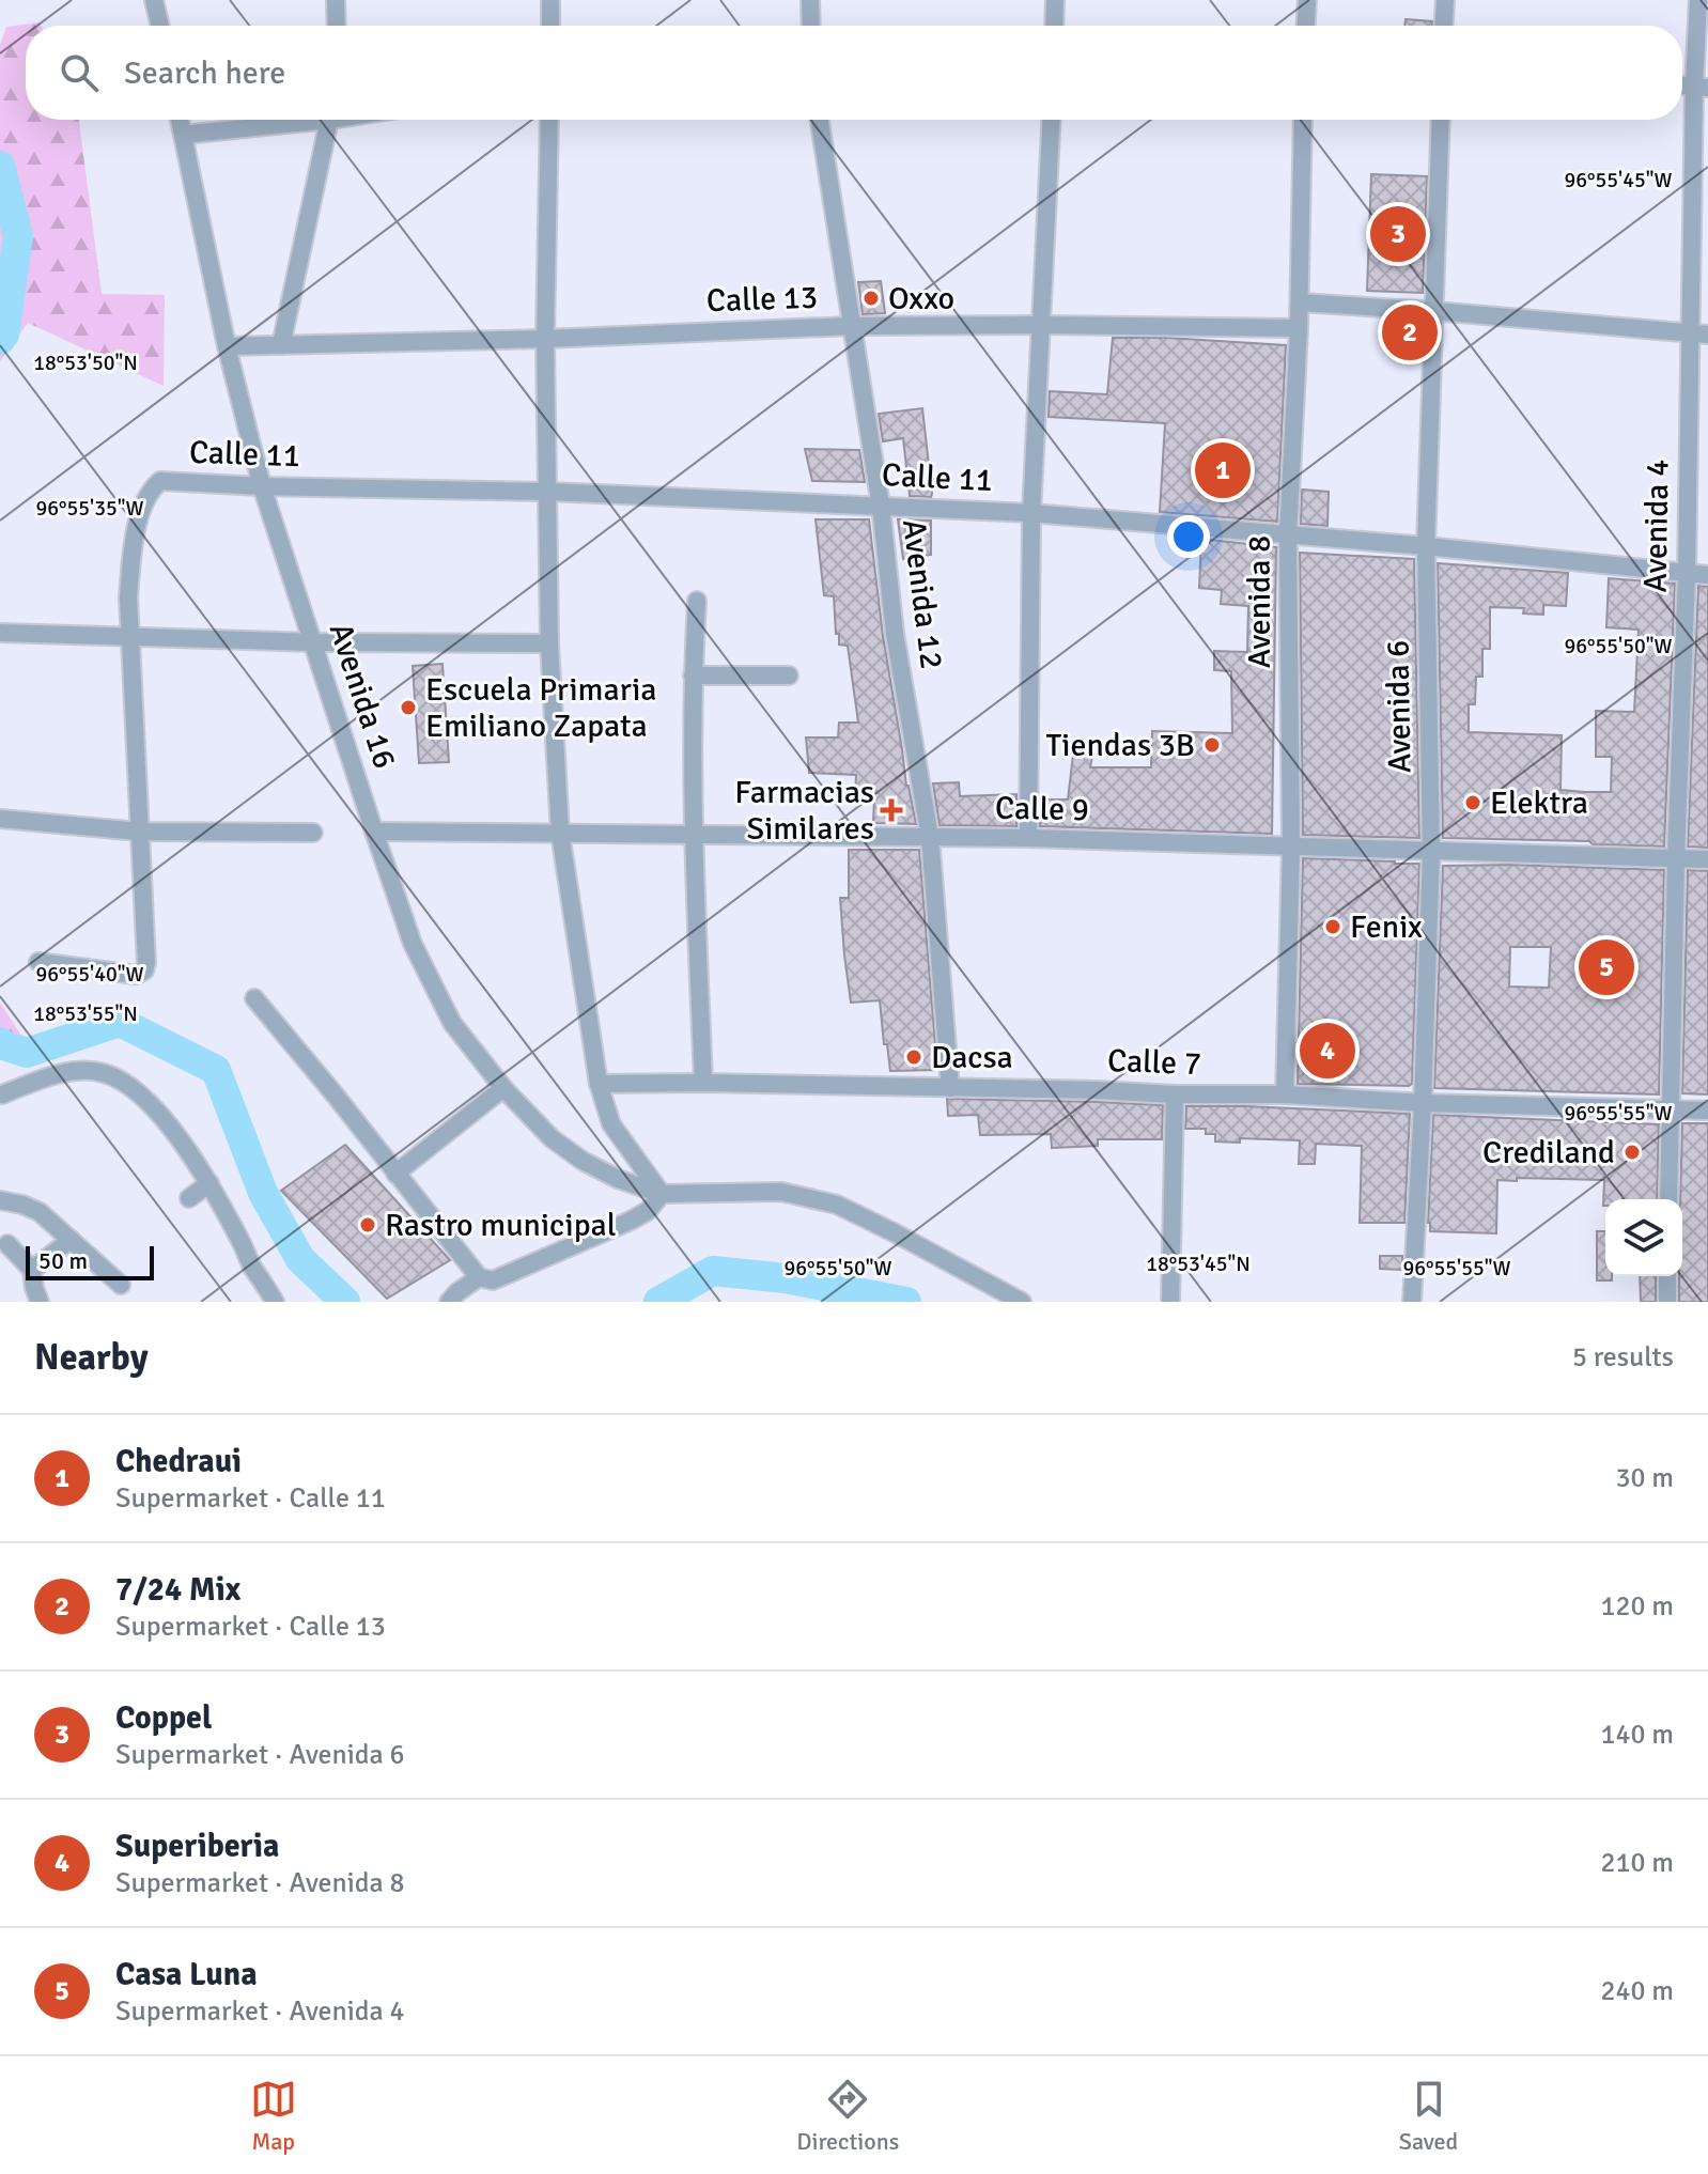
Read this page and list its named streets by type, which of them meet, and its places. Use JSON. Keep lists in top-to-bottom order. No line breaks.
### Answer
{"streets":{"street":["Calle 13","Calle 11","Avenida 4","Avenida 12","Avenida 8","Avenida 16","Avenida 6","Calle 9","Calle 7"]},"crossings":[["Calle 13","Avenida 12"],["Calle 13","Avenida 8"],["Calle 13","Avenida 16"],["Calle 11","Avenida 4"],["Calle 11","Avenida 12"],["Calle 11","Avenida 8"],["Calle 11","Avenida 16"],["Calle 11","Avenida 6"],["Avenida 4","Calle 9"],["Avenida 4","Calle 7"],["Avenida 12","Calle 9"],["Avenida 12","Calle 7"],["Avenida 8","Calle 9"],["Avenida 8","Calle 7"],["Avenida 16","Calle 9"],["Avenida 6","Calle 9"],["Avenida 6","Calle 7"]],"places":{"other":["Oxxo","Escuela Primaria Emiliano Zapata","Tiendas 3B","Elektra","Fenix","Dacsa","Crediland","Rastro municipal"],"health":["Farmacias Similares"]},"scale_bar":"50 m","page":{"search":"Search here","pins":["3","2","1","5","4"],"scale":"50 m","heading":["Nearby","5 results"],"list":[{"mark":"1","name":"Chedraui","note":"Supermarket · Calle 11","value":"30 m"},{"mark":"2","name":"7/24 Mix","note":"Supermarket · Calle 13","value":"120 m"},{"mark":"3","name":"Coppel","note":"Supermarket · Avenida 6","value":"140 m"},{"mark":"4","name":"Superiberia","note":"Supermarket · Avenida 8","value":"210 m"},{"mark":"5","name":"Casa Luna","note":"Supermarket · Avenida 4","value":"240 m"}],"nav":["Map","Directions","Saved"]},"coordinates":["96°55'45\"W","18°53'50\"N","96°55'35\"W","96°55'50\"W","96°55'40\"W","18°53'55\"N","96°55'55\"W","18°53'45\"N"]}
